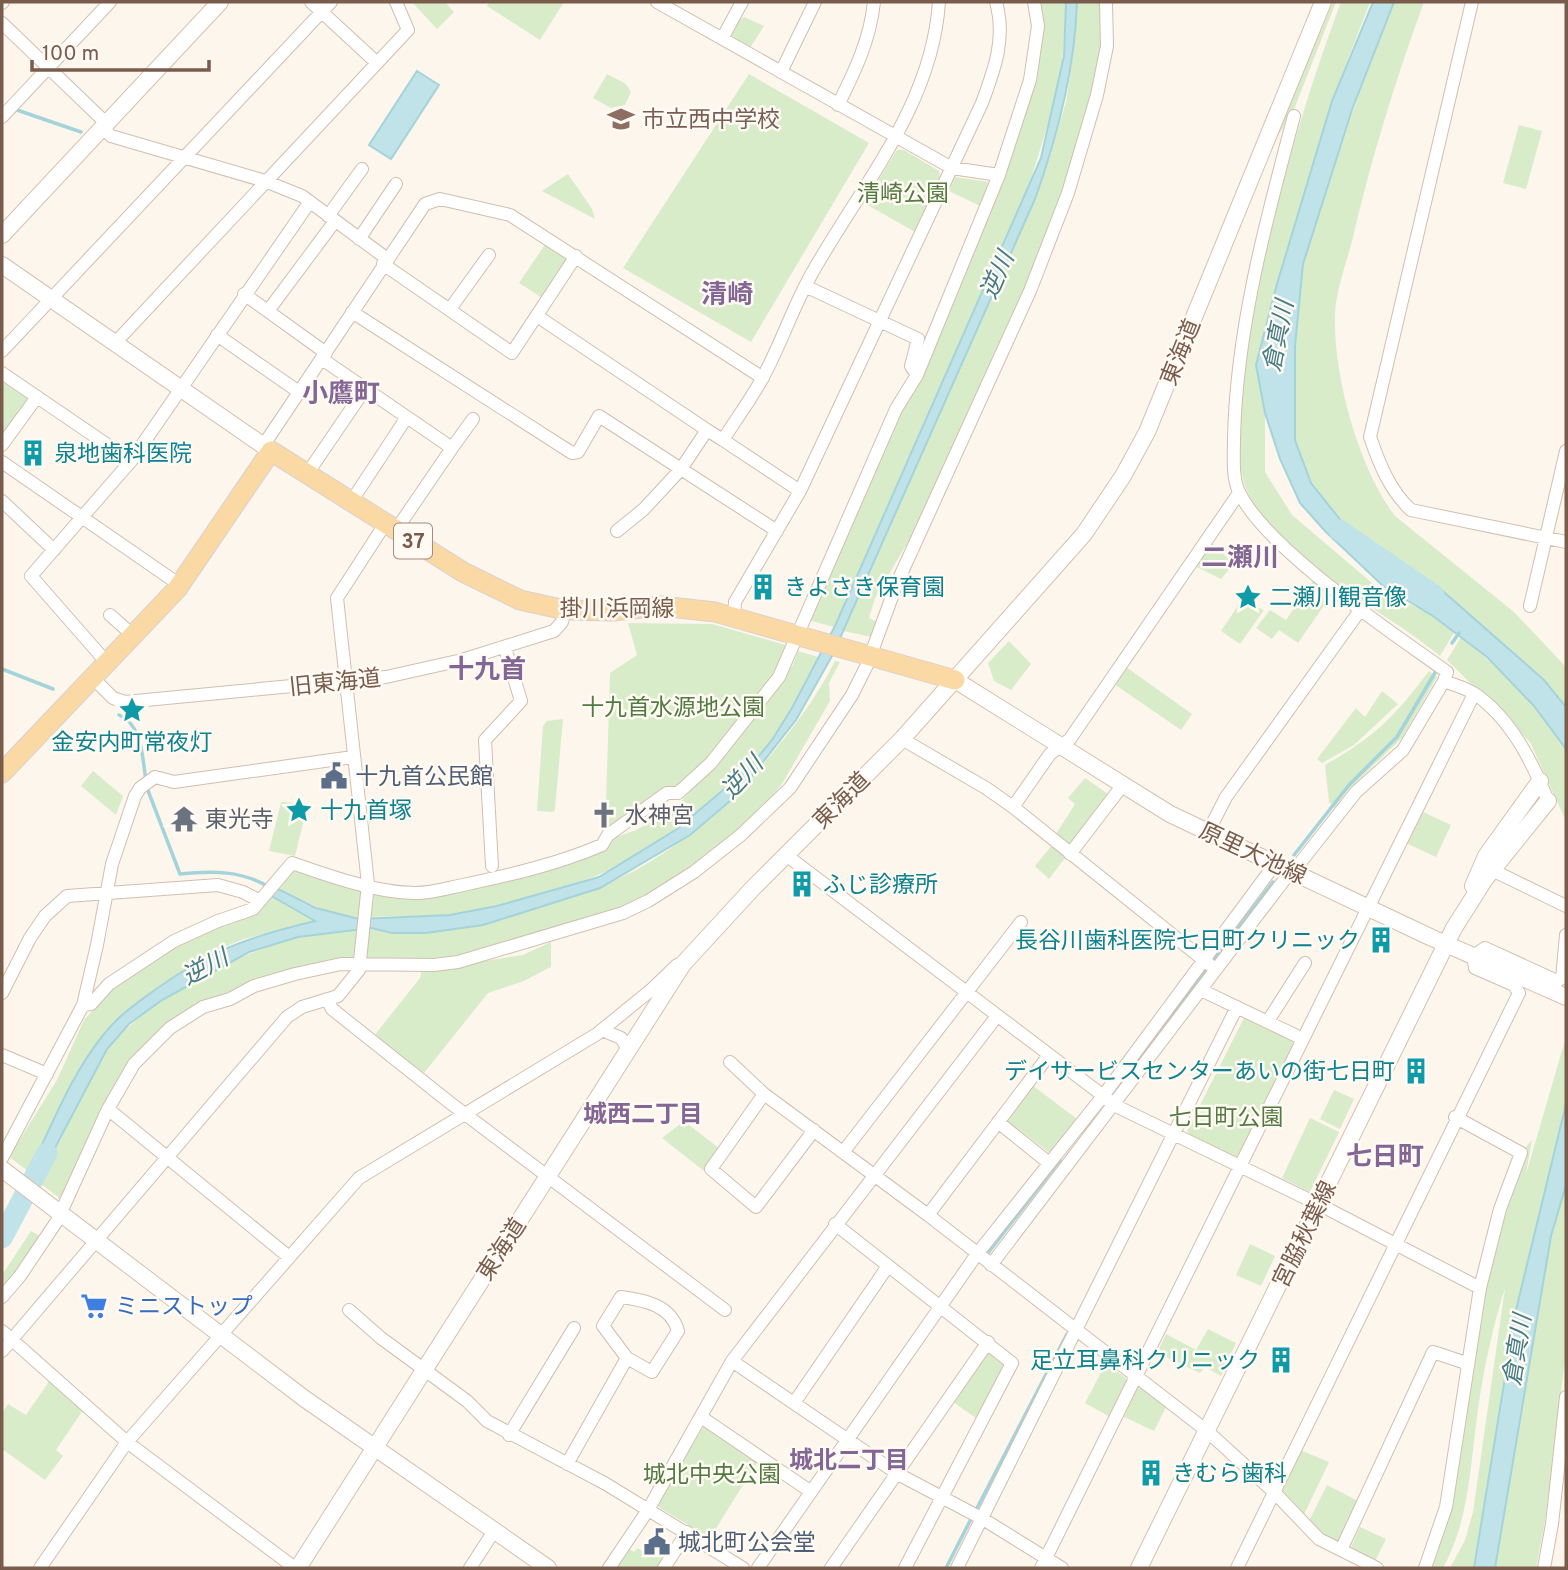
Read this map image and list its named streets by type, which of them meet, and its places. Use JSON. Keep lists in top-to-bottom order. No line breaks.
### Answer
{"streets":{"main road":["東海道","37","掛川浜岡線","原里大池線","宮脇秋葉線"],"street":["旧東海道"]},"crossings":[["東海道","掛川浜岡線"],["東海道","原里大池線"],["掛川浜岡線","旧東海道"],["掛川浜岡線","原里大池線"],["原里大池線","宮脇秋葉線"]],"districts":["清崎","小鷹町","二瀬川","十九首","城西二丁目","七日町","城北二丁目"],"water":["逆川","倉真川"],"parks":["清崎公園","十九首水源地公園","七日町公園","城北中央公園"],"places":{"school or university":["市立西中学校"],"building":["泉地歯科医院","きよさき保育園","ふじ診療所","長谷川歯科医院七日町クリニック","デイサービスセンターあいの街七日町","足立耳鼻科クリニック","きむら歯科"],"place":["二瀬川観音像","金安内町常夜灯","十九首塚"],"public building":["十九首公民館","城北町公会堂"],"church":["水神宮"],"temple":["東光寺"],"supermarket":["ミニストップ"]},"scale_bar":"100 m"}
